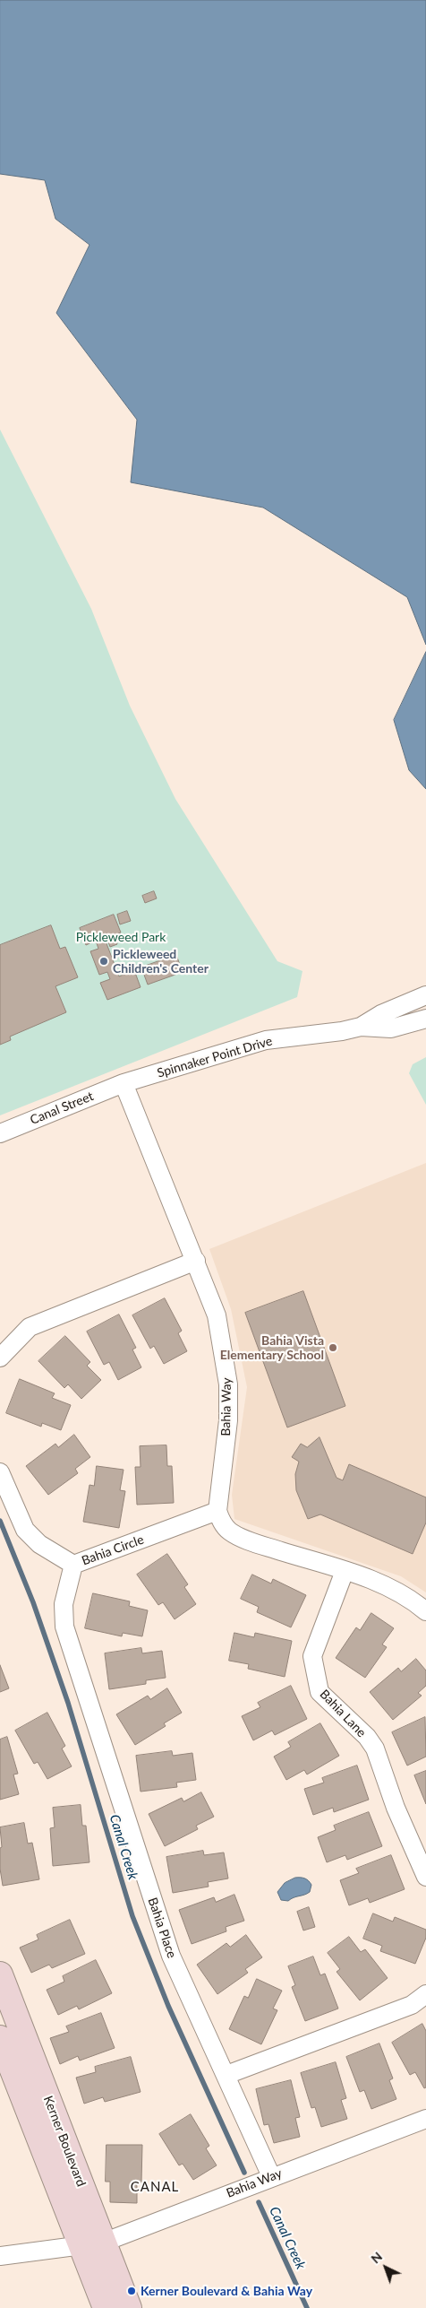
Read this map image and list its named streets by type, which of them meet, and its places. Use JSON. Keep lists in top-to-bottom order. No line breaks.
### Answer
{"streets":{"street":["Spinnaker Point Drive","Canal Street","Bahia Way","Bahia Circle","Bahia Lane","Bahia Place","Kerner Boulevard"]},"crossings":[["Spinnaker Point Drive","Canal Street"],["Spinnaker Point Drive","Bahia Way"],["Canal Street","Bahia Way"],["Bahia Way","Bahia Circle"],["Bahia Way","Bahia Place"],["Bahia Way","Kerner Boulevard"],["Bahia Circle","Bahia Place"]],"districts":["CANAL"],"water":["Canal Creek"],"parks":["Pickleweed Park"],"places":["Pickleweed Children's Center","Bahia Vista Elementary School","Kerner Boulevard & Bahia Way"],"north":"top left"}
